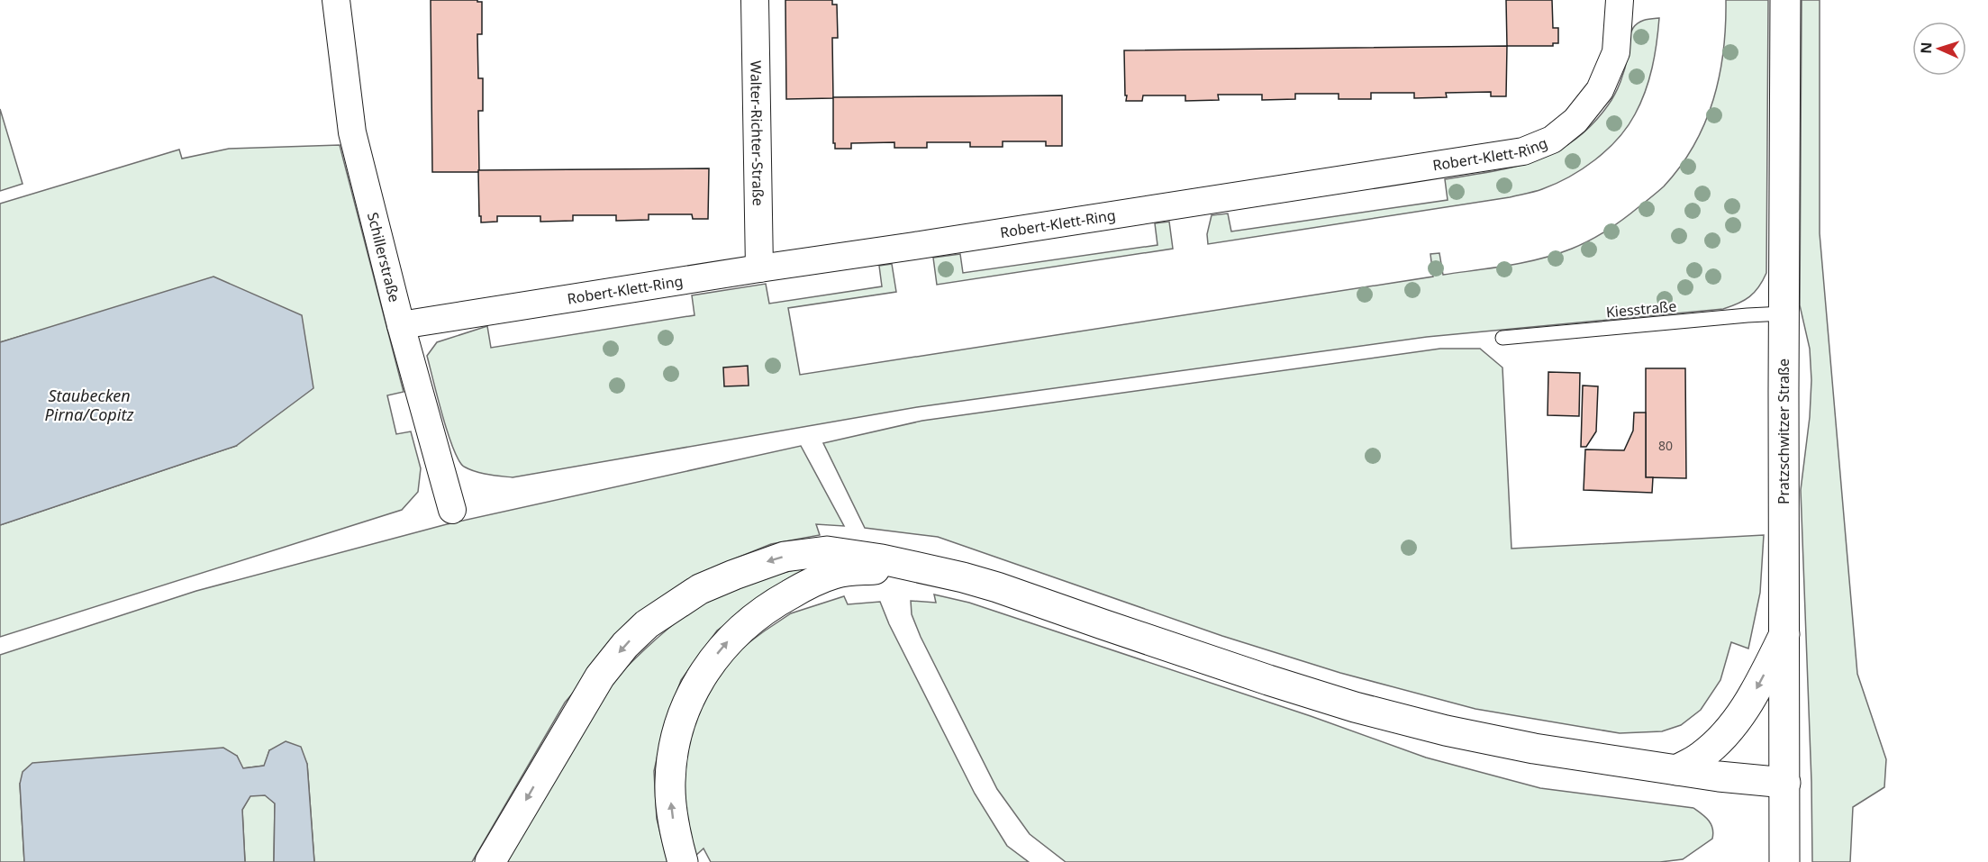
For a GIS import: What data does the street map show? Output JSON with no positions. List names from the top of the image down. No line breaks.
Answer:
{"streets":{"main road":["Pratzschwitzer Straße"],"street":["Walter-Richter-Straße","Robert-Klett-Ring","Schillerstraße"],"lane":["Kiesstraße"]},"crossings":[["Walter-Richter-Straße","Robert-Klett-Ring"],["Robert-Klett-Ring","Schillerstraße"],["Kiesstraße","Pratzschwitzer Straße"]],"water":["Staubecken Pirna/Copitz"],"house_numbers":["80"],"north":"left"}
